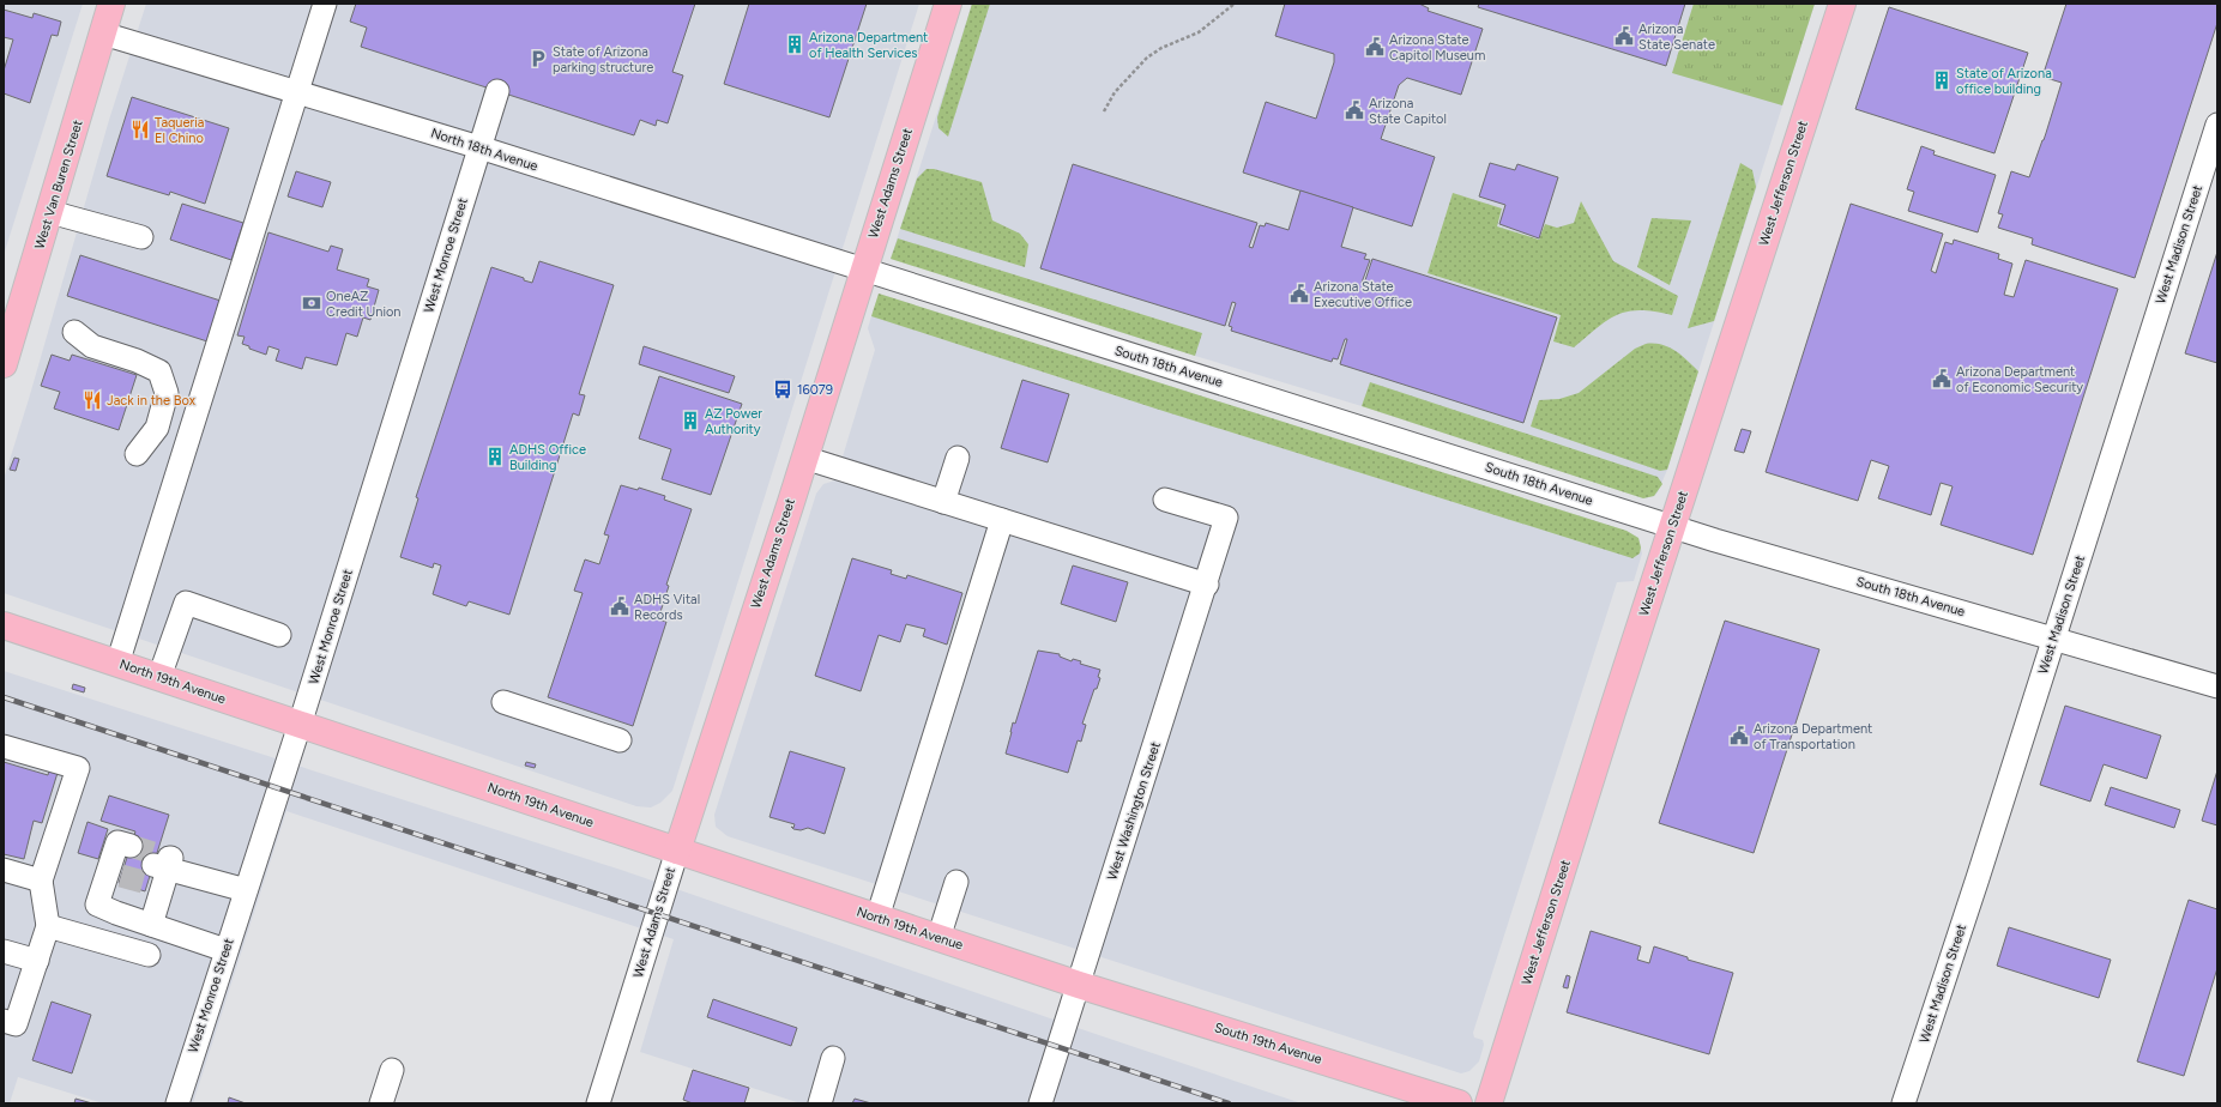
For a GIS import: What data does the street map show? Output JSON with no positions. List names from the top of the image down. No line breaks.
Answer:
{"streets":{"main road":["West Adams Street","West Jefferson Street","West Van Buren Street","North 19th Avenue","South 19th Avenue"],"street":["North 18th Avenue","West Madison Street","West Monroe Street","South 18th Avenue","West Washington Street"]},"crossings":[["North 18th Avenue","West Adams Street"],["North 18th Avenue","West Van Buren Street"],["North 18th Avenue","West Monroe Street"],["North 18th Avenue","South 18th Avenue"],["West Adams Street","South 18th Avenue"],["West Adams Street","North 19th Avenue"],["West Jefferson Street","South 18th Avenue"],["West Madison Street","South 18th Avenue"],["West Monroe Street","North 19th Avenue"],["North 19th Avenue","West Washington Street"],["North 19th Avenue","South 19th Avenue"],["West Washington Street","South 19th Avenue"]],"places":{"public building":["Arizona State Senate","Arizona State Capitol Museum","Arizona State Capitol","Arizona State Executive Office","Arizona Department of Economic Security","ADHS Vital Records","Arizona Department of Transportation"],"building":["Arizona Department of Health Services","State of Arizona office building","AZ Power Authority","ADHS Office Building"],"parking":["State of Arizona parking structure"],"restaurant":["Taqueria El Chino","Jack in the Box"],"bank":["OneAZ Credit Union"],"bus stop":["16079"]}}
